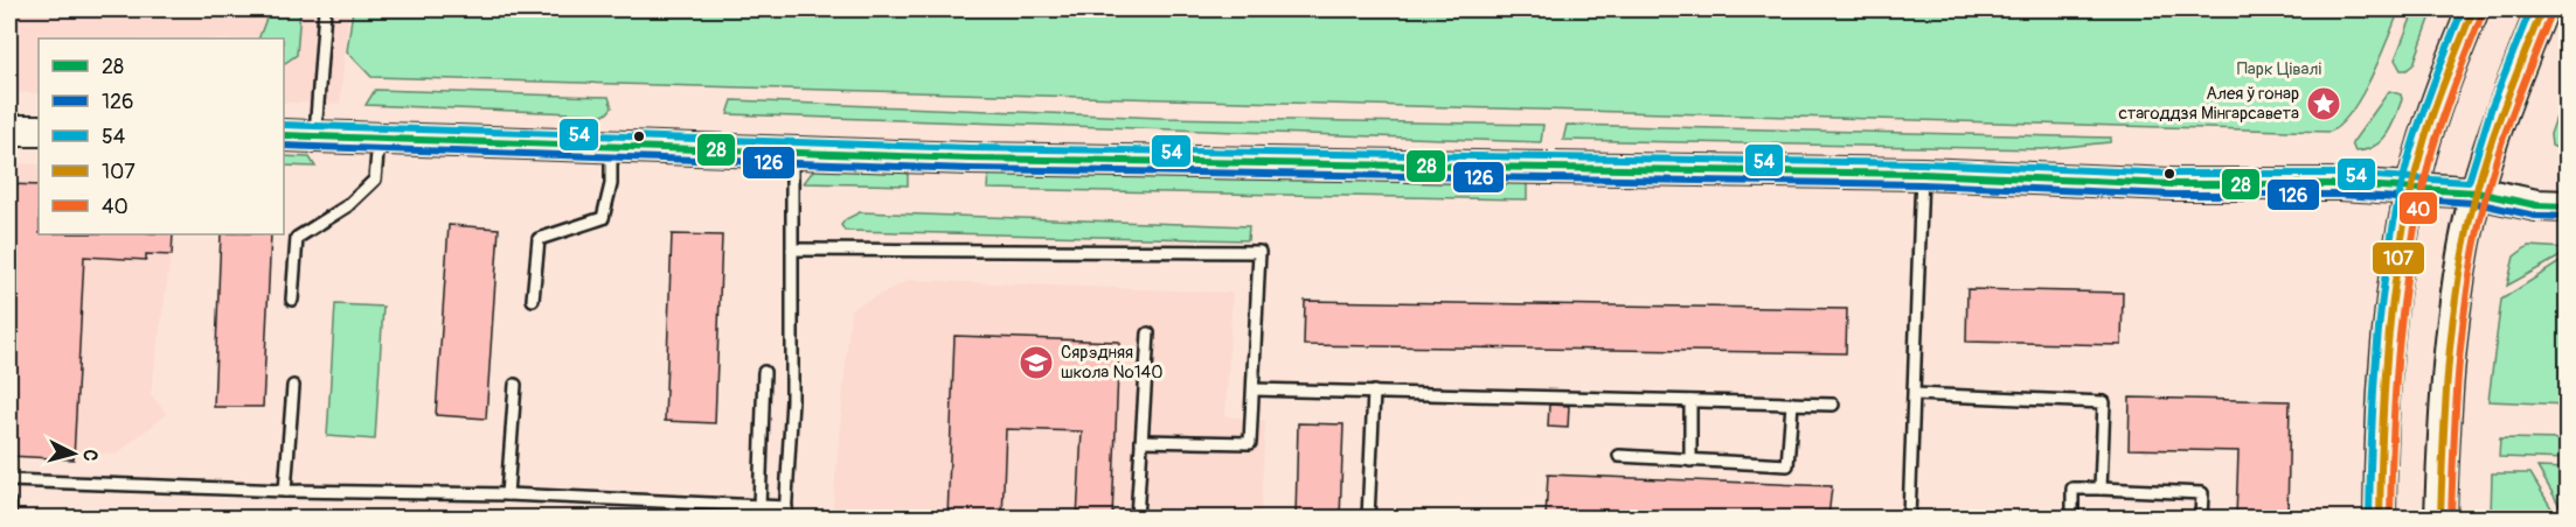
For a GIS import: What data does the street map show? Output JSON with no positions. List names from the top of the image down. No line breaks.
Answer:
{"parks":["Парк Цівалі"],"places":{"place":["Алея ў гонар стагоддзя Мінгарсавета"],"school or university":["Сярэдняя школа №140"]},"lines":["transit line 54","transit line 107","transit line 40","transit line 28","transit line 126"],"legend":["28","126","54","107","40"],"north":"right"}
